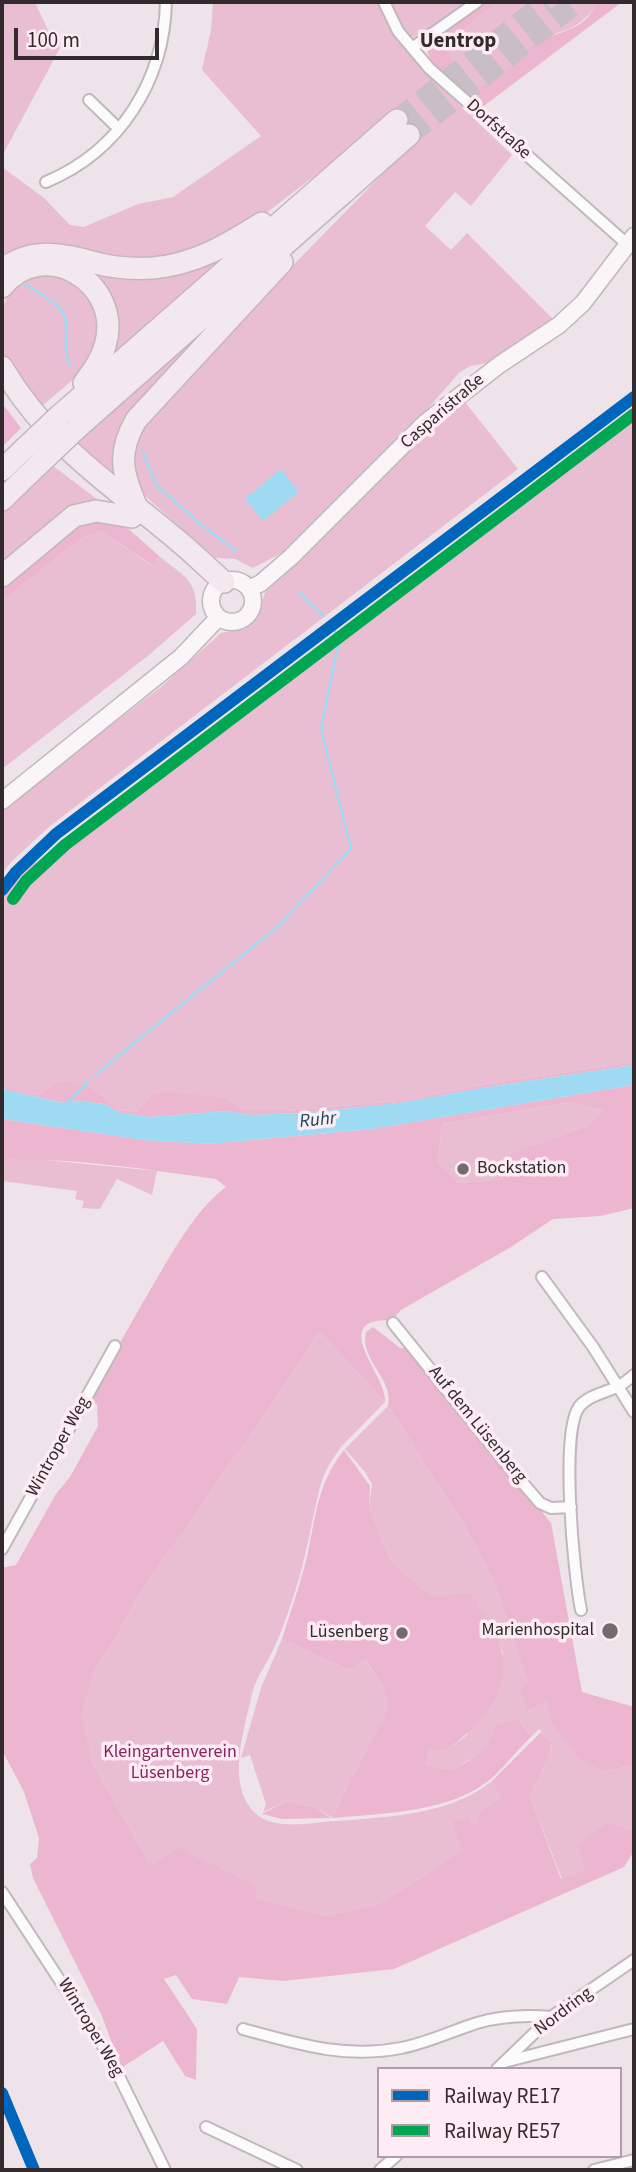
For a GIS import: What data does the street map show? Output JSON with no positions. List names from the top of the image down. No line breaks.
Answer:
{"streets":{"main road":["Casparistraße"],"street":["Dorfstraße","Auf dem Lüsenberg","Wintroper Weg","Nordring"]},"crossings":[["Dorfstraße","Casparistraße"]],"districts":["Uentrop"],"water":["Ruhr"],"parks":["Kleingartenverein Lüsenberg"],"places":["Bockstation","Marienhospital","Lüsenberg"],"lines":["rail line RE17","rail line RE57"],"legend":["Railway RE17","Railway RE57"],"scale_bar":"100 m"}
